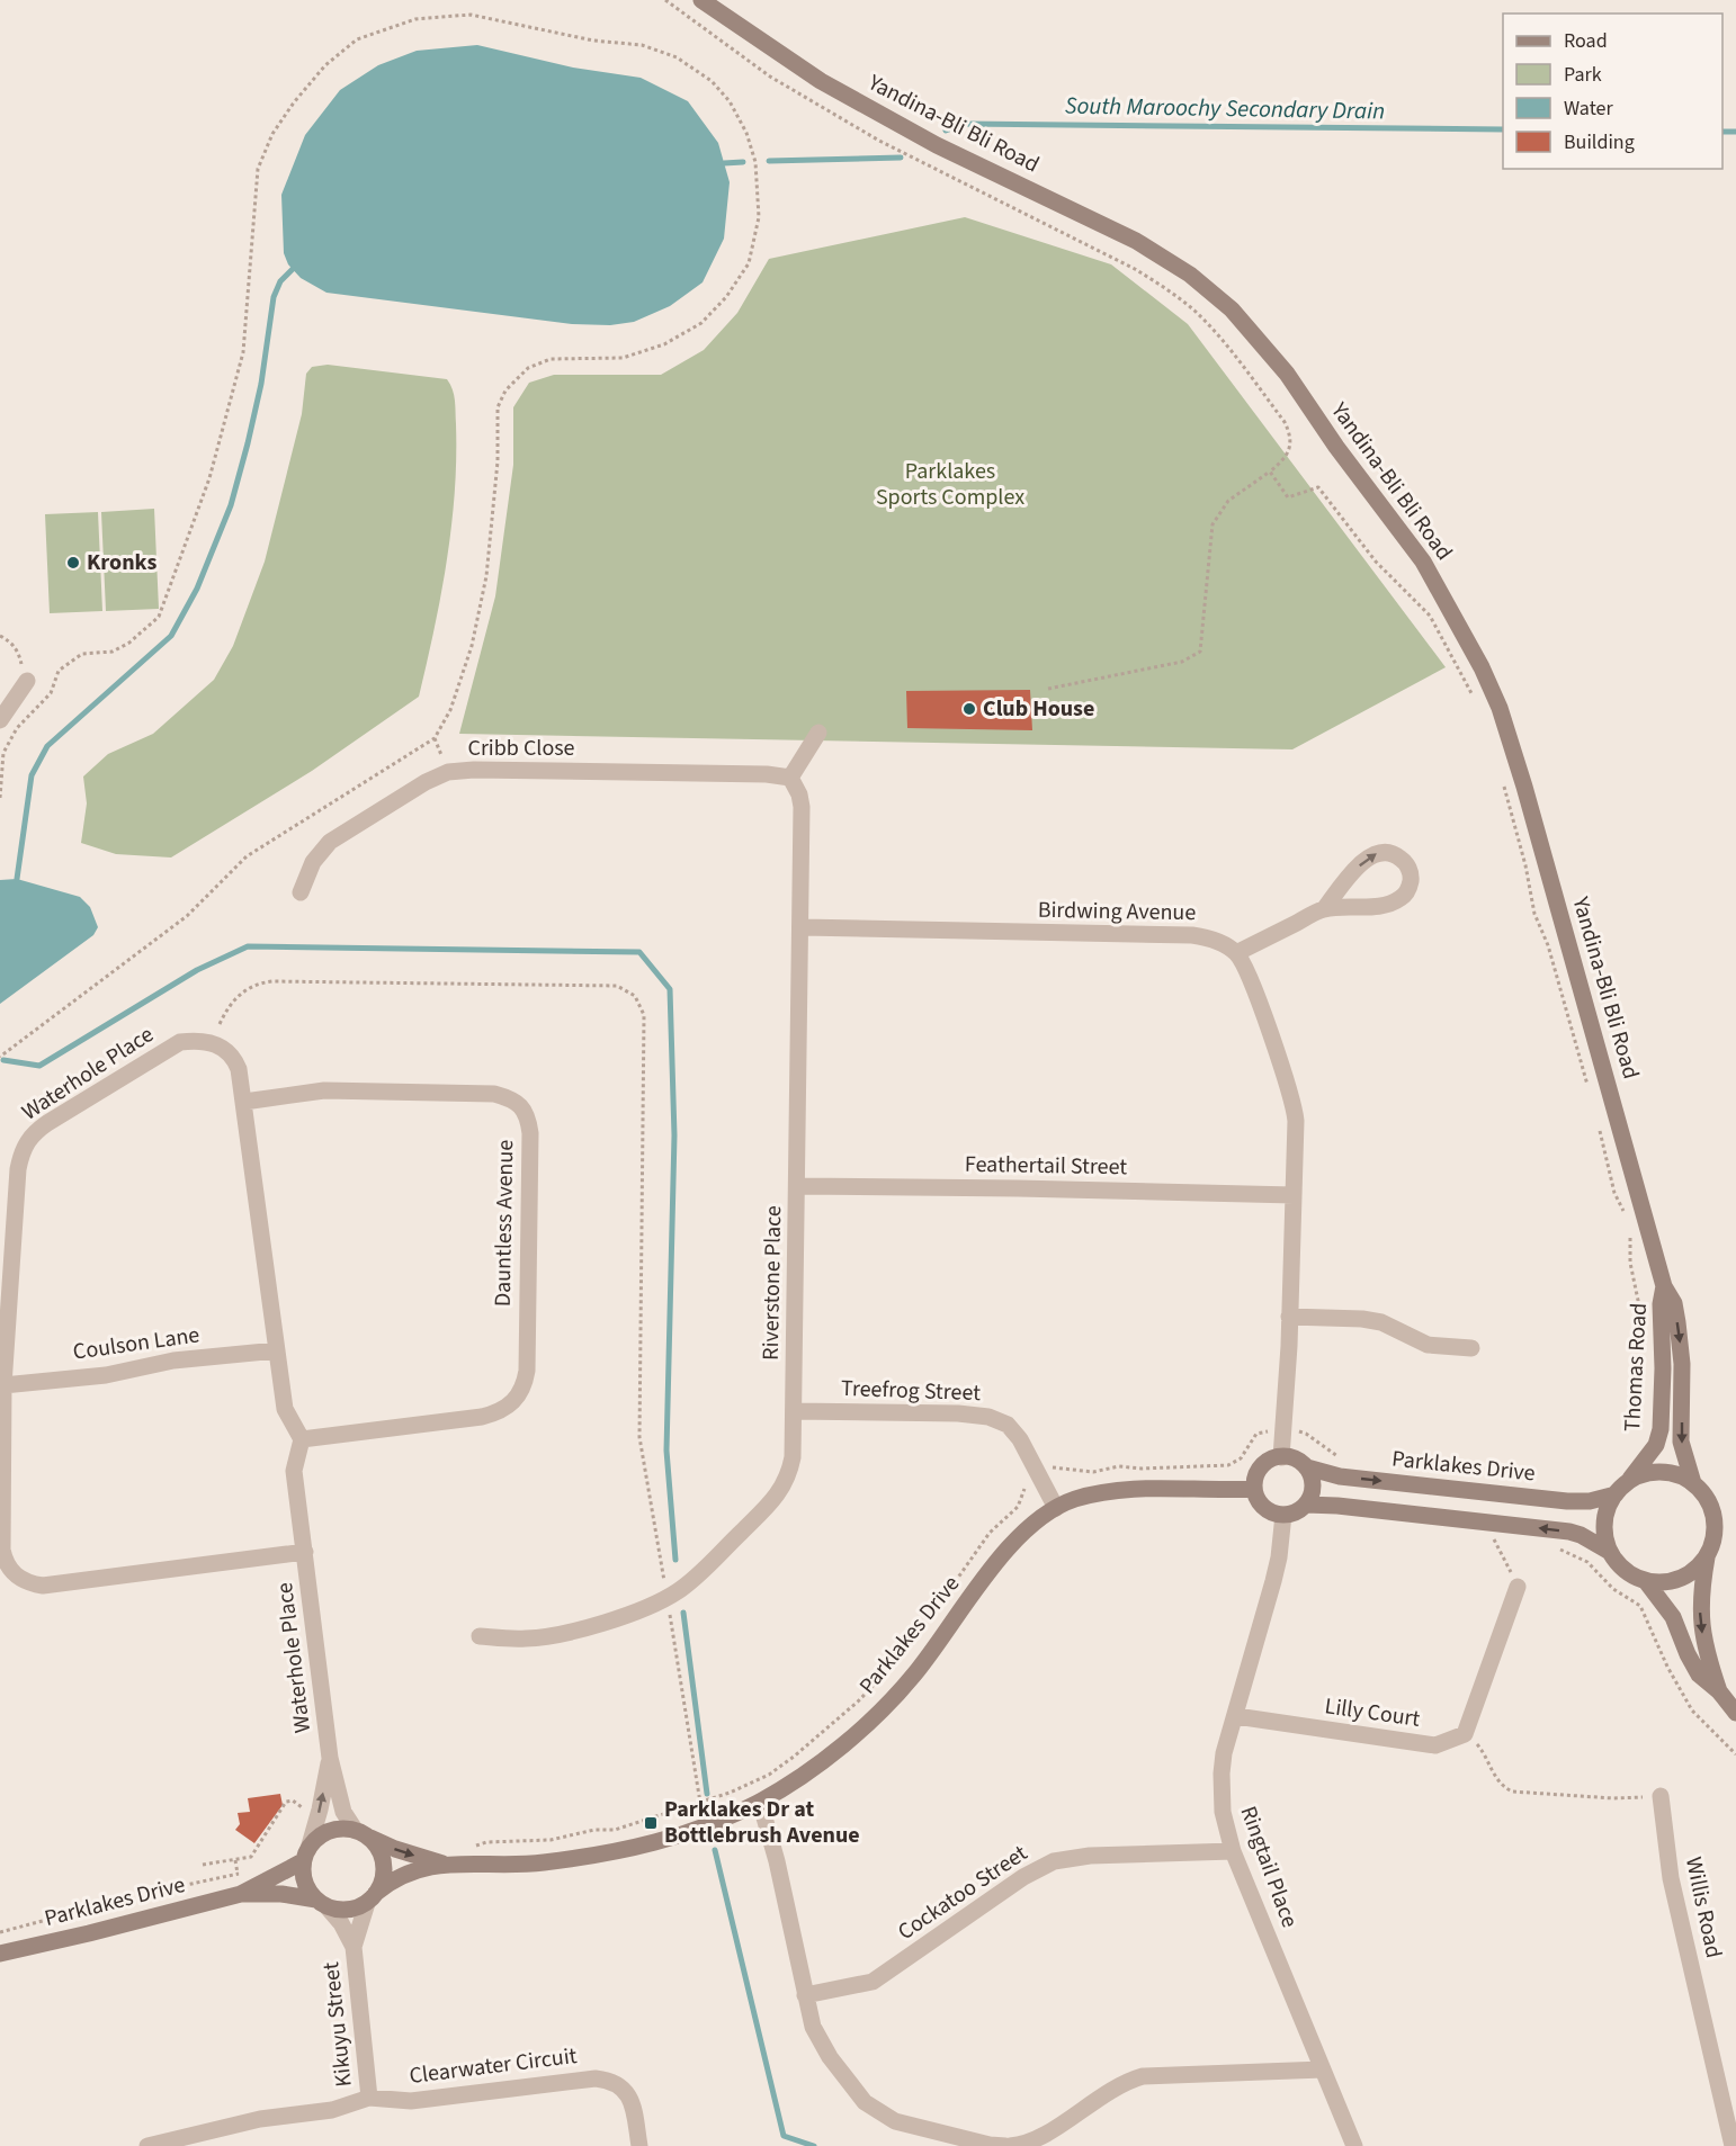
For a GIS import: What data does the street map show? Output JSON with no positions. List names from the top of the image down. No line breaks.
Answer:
{"streets":{"main road":["Yandina-Bli Bli Road","Thomas Road","Parklakes Drive"],"street":["Cribb Close","Birdwing Avenue","Waterhole Place","Feathertail Street","Dauntless Avenue","Riverstone Place","Coulson Lane","Treefrog Street","Lilly Court","Ringtail Place","Cockatoo Street","Willis Road","Kikuyu Street","Clearwater Circuit"]},"crossings":[["Yandina-Bli Bli Road","Thomas Road"],["Cribb Close","Riverstone Place"],["Birdwing Avenue","Riverstone Place"],["Waterhole Place","Dauntless Avenue"],["Waterhole Place","Coulson Lane"],["Waterhole Place","Parklakes Drive"],["Waterhole Place","Kikuyu Street"],["Feathertail Street","Riverstone Place"],["Riverstone Place","Treefrog Street"],["Thomas Road","Parklakes Drive"],["Treefrog Street","Parklakes Drive"],["Parklakes Drive","Ringtail Place"],["Parklakes Drive","Kikuyu Street"],["Lilly Court","Ringtail Place"],["Ringtail Place","Cockatoo Street"],["Kikuyu Street","Clearwater Circuit"]],"water":["South Maroochy Secondary Drain"],"parks":["Parklakes Sports Complex"],"places":{"other":["Kronks","Club House"],"transit":["Parklakes Dr at Bottlebrush Avenue"]},"legend":["Road","Park","Water","Building"]}
